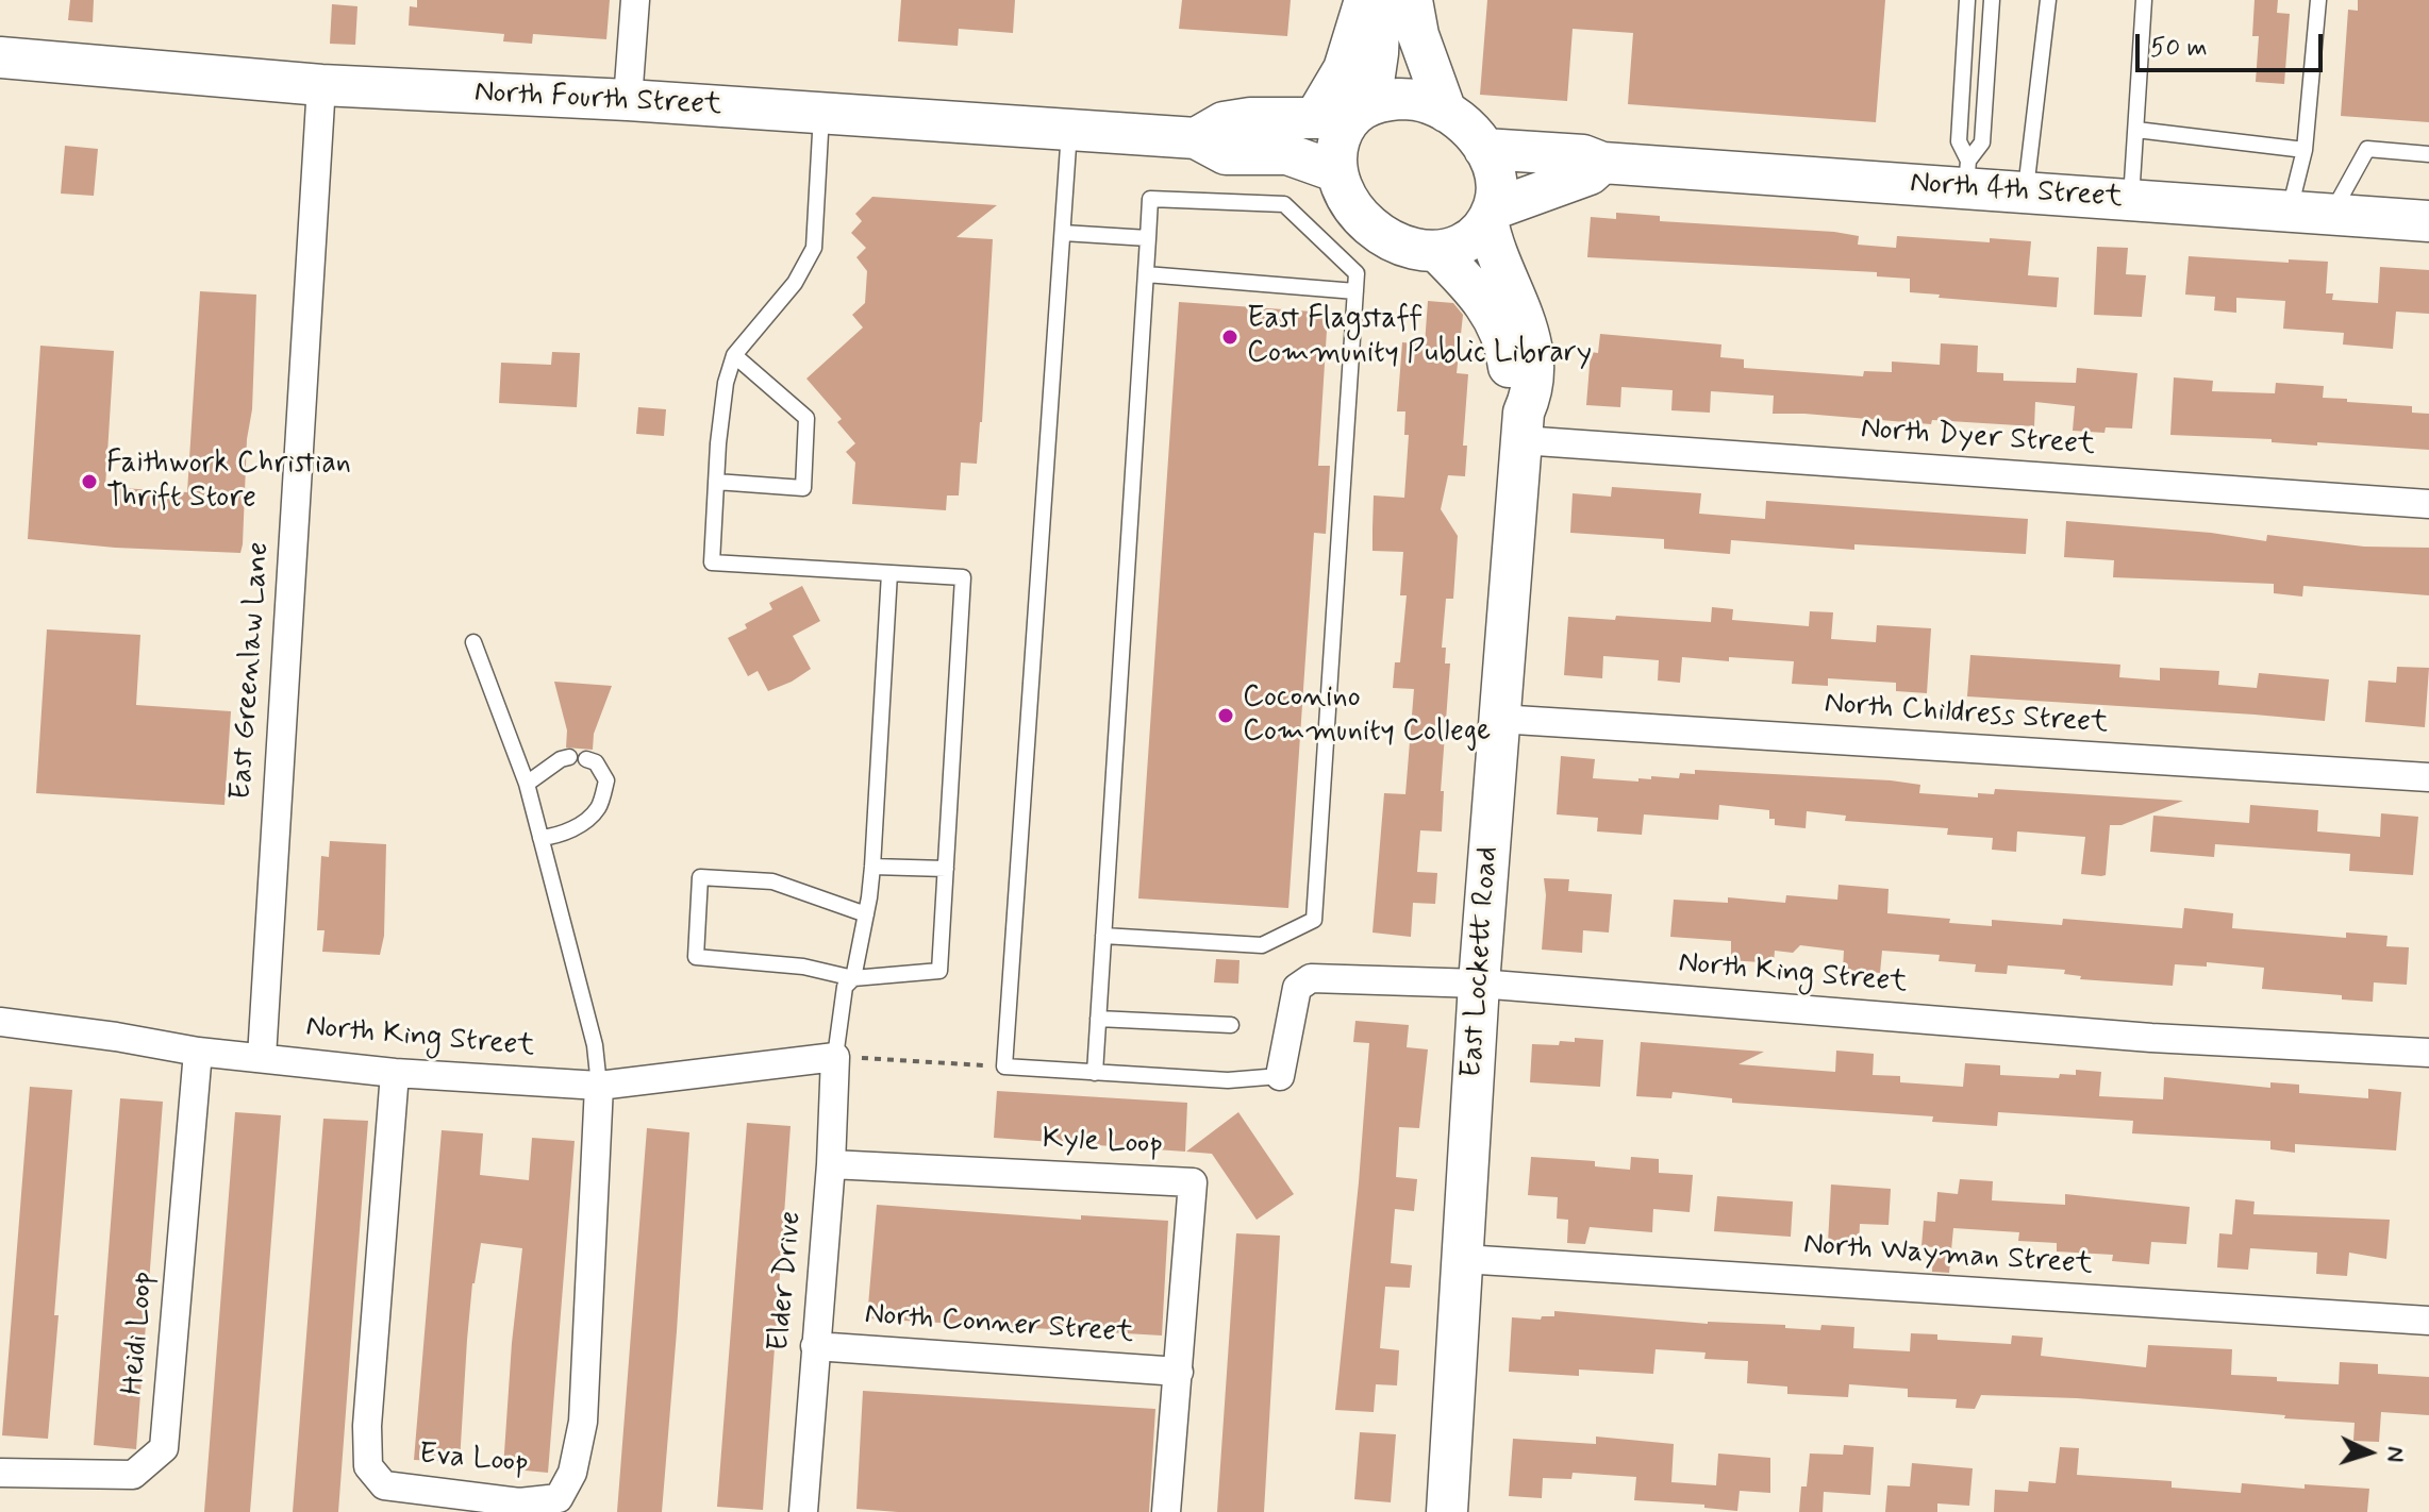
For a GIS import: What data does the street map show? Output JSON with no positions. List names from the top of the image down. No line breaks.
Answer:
{"streets":{"street":["North Fourth Street","North 4th Street","North Dyer Street","East Greenlaw Lane","North Childress Street","East Lockett Road","North King Street","Kyle Loop","North Wayman Street","Elder Drive","North Conner Street","Heidi Loop","Eva Loop"]},"crossings":[["North Fourth Street","North 4th Street"],["North Fourth Street","East Greenlaw Lane"],["North Fourth Street","East Lockett Road"],["North 4th Street","East Lockett Road"],["North Dyer Street","East Lockett Road"],["East Greenlaw Lane","North King Street"],["North Childress Street","East Lockett Road"],["East Lockett Road","North King Street"],["East Lockett Road","North Wayman Street"],["North King Street","Elder Drive"],["North King Street","Heidi Loop"],["North King Street","Eva Loop"],["Kyle Loop","Elder Drive"],["Kyle Loop","North Conner Street"],["Elder Drive","North Conner Street"]],"places":["East Flagstaff Community Public Library","Faithwork Christian Thrift Store","Coconino Community College"],"scale_bar":"50 m","north":"right"}
